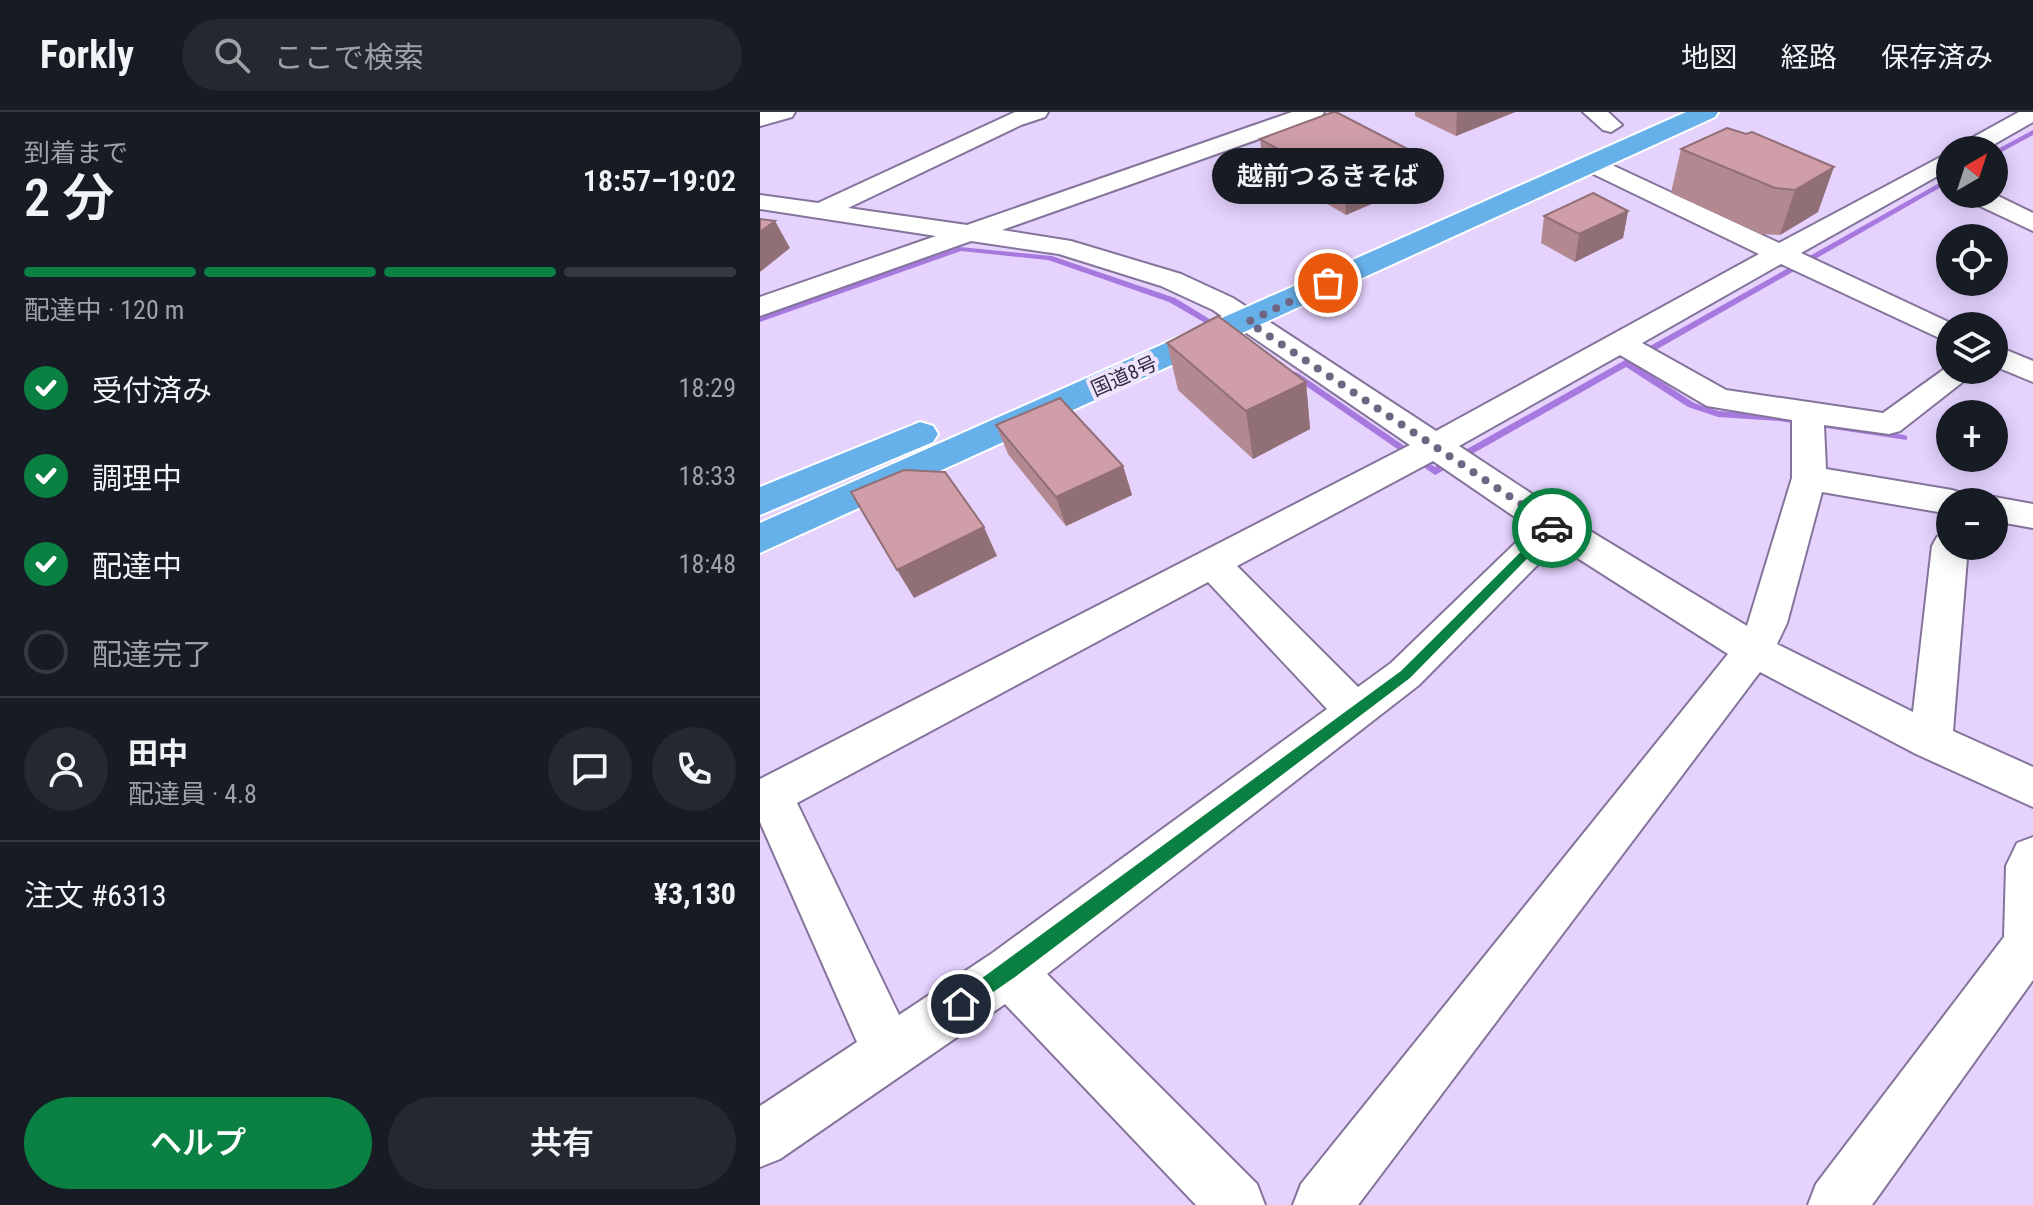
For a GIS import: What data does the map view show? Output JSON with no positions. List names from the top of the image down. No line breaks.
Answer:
{"streets":{"highway":["国道8号"]},"places":["越前つるきそば"],"north":"top right","page":{"header":"Forkly","search":"ここで検索","nav":["地図","経路","保存済み"],"heading":["2 分","到着まで","18:57–19:02"],"panel":["田中","配達員 · 4.8","注文 #6313","¥3,130"],"map_buttons":["+","−"],"bubble":"越前つるきそば","bar":"配達中 · 120 m","list":[["受付済み","18:29"],["調理中","18:33"],["配達中","18:48"],"配達完了"],"buttons":["ヘルプ","共有"]}}
